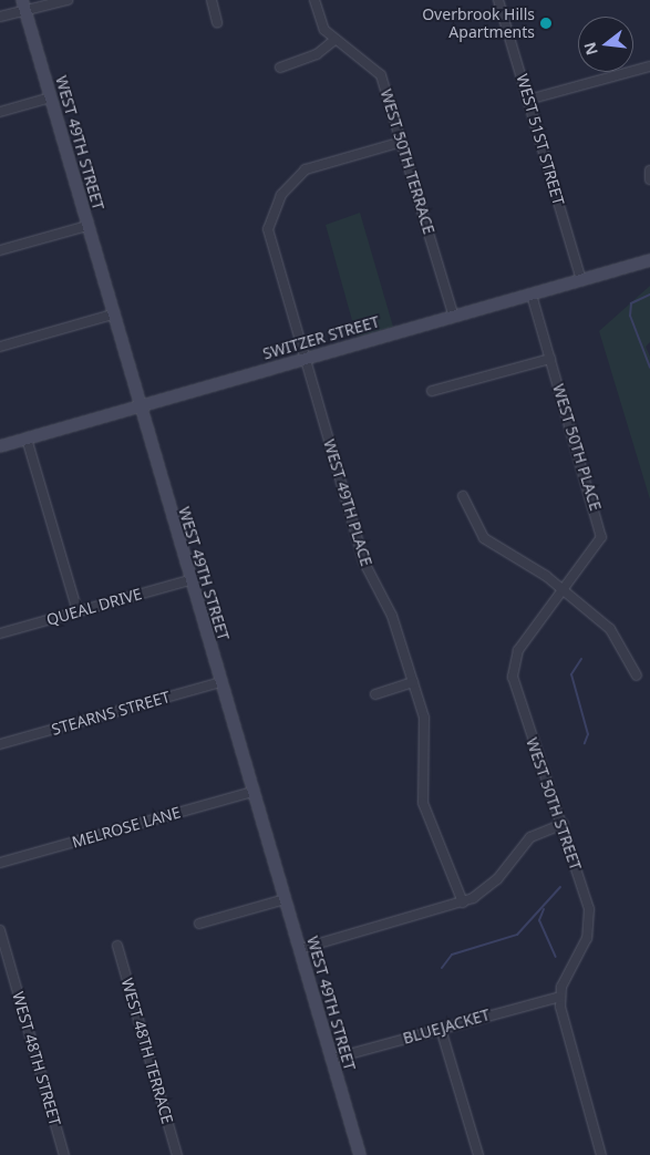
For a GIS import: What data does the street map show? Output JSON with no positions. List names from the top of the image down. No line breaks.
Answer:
{"streets":{"street":["WEST 51ST STREET","WEST 49TH STREET","WEST 50TH TERRACE","SWITZER STREET","WEST 50TH PLACE","WEST 49TH PLACE","QUEAL DRIVE","STEARNS STREET","WEST 50TH STREET","MELROSE LANE","BLUEJACKET","WEST 48TH TERRACE","WEST 48TH STREET"]},"crossings":[["WEST 51ST STREET","SWITZER STREET"],["WEST 49TH STREET","SWITZER STREET"],["WEST 49TH STREET","QUEAL DRIVE"],["WEST 49TH STREET","STEARNS STREET"],["WEST 49TH STREET","MELROSE LANE"],["WEST 49TH STREET","BLUEJACKET"],["WEST 50TH TERRACE","SWITZER STREET"],["WEST 50TH TERRACE","WEST 49TH PLACE"],["SWITZER STREET","WEST 50TH PLACE"],["SWITZER STREET","WEST 49TH PLACE"],["WEST 50TH PLACE","WEST 50TH STREET"],["WEST 50TH STREET","BLUEJACKET"]],"places":["Overbrook Hills Apartments"],"north":"left"}
